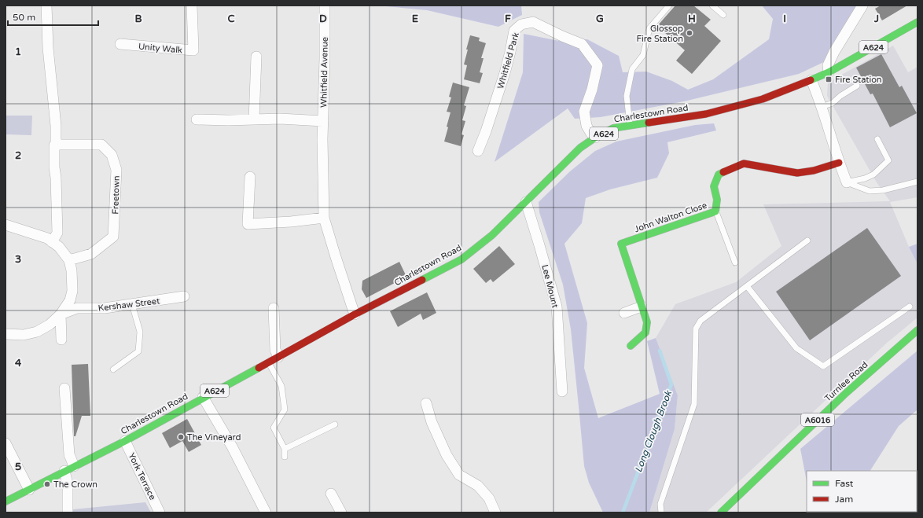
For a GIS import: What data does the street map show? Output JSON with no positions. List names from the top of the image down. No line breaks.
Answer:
{"streets":{"main road":["A624","Charlestown Road","John Walton Close","Turnlee Road","A6016"],"street":["Unity Walk","Whitfield Park","Whitfield Avenue","Freetown","Lee Mount","Kershaw Street","York Terrace"]},"crossings":[["Whitfield Park","Charlestown Road"],["Whitfield Avenue","Charlestown Road"],["Charlestown Road","Lee Mount"],["Charlestown Road","York Terrace"]],"water":["Long Clough Brook"],"places":{"other":["Glossop Fire Station","The Vineyard","The Crown"],"transit":["Fire Station"]},"legend":["Fast","Jam"],"scale_bar":"50 m","grid":{"columns":["B","C","D","E","F","G","H","I","J"],"rows":["1","2","3","4","5"]}}
